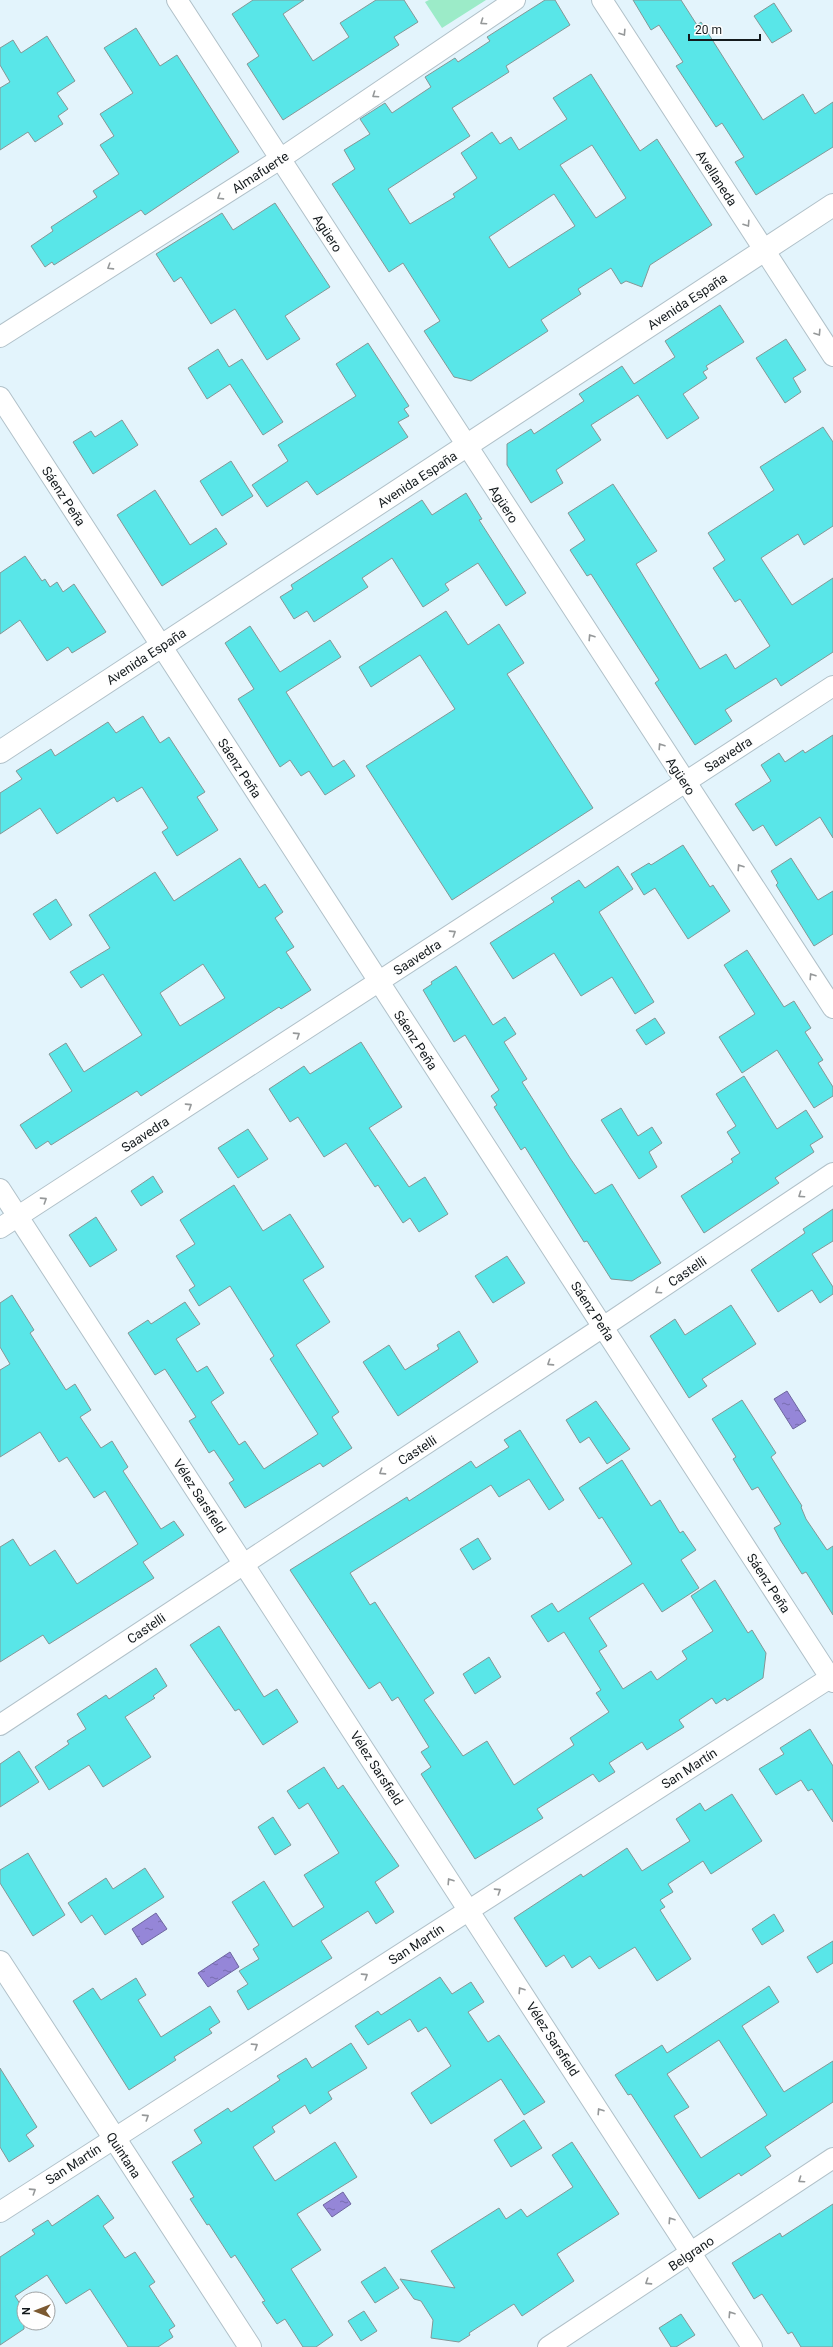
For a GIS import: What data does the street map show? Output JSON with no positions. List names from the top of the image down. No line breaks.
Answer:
{"streets":{"main road":["Avenida España","Quintana"],"street":["Almafuerte","Avellaneda","Agüero","Sáenz Peña","Saavedra","Castelli","Vélez Sarsfield","San Martín","Belgrano"]},"crossings":[["Almafuerte","Agüero"],["Avellaneda","Avenida España"],["Agüero","Avenida España"],["Agüero","Saavedra"],["Avenida España","Sáenz Peña"],["Sáenz Peña","Saavedra"],["Sáenz Peña","Castelli"],["Sáenz Peña","San Martín"],["Saavedra","Vélez Sarsfield"],["Castelli","Vélez Sarsfield"],["Vélez Sarsfield","San Martín"],["Vélez Sarsfield","Belgrano"],["San Martín","Quintana"]],"one_way":["Almafuerte","Avellaneda","Agüero","Saavedra","Castelli","Vélez Sarsfield","San Martín","Belgrano"],"scale_bar":"20 m","north":"left"}
